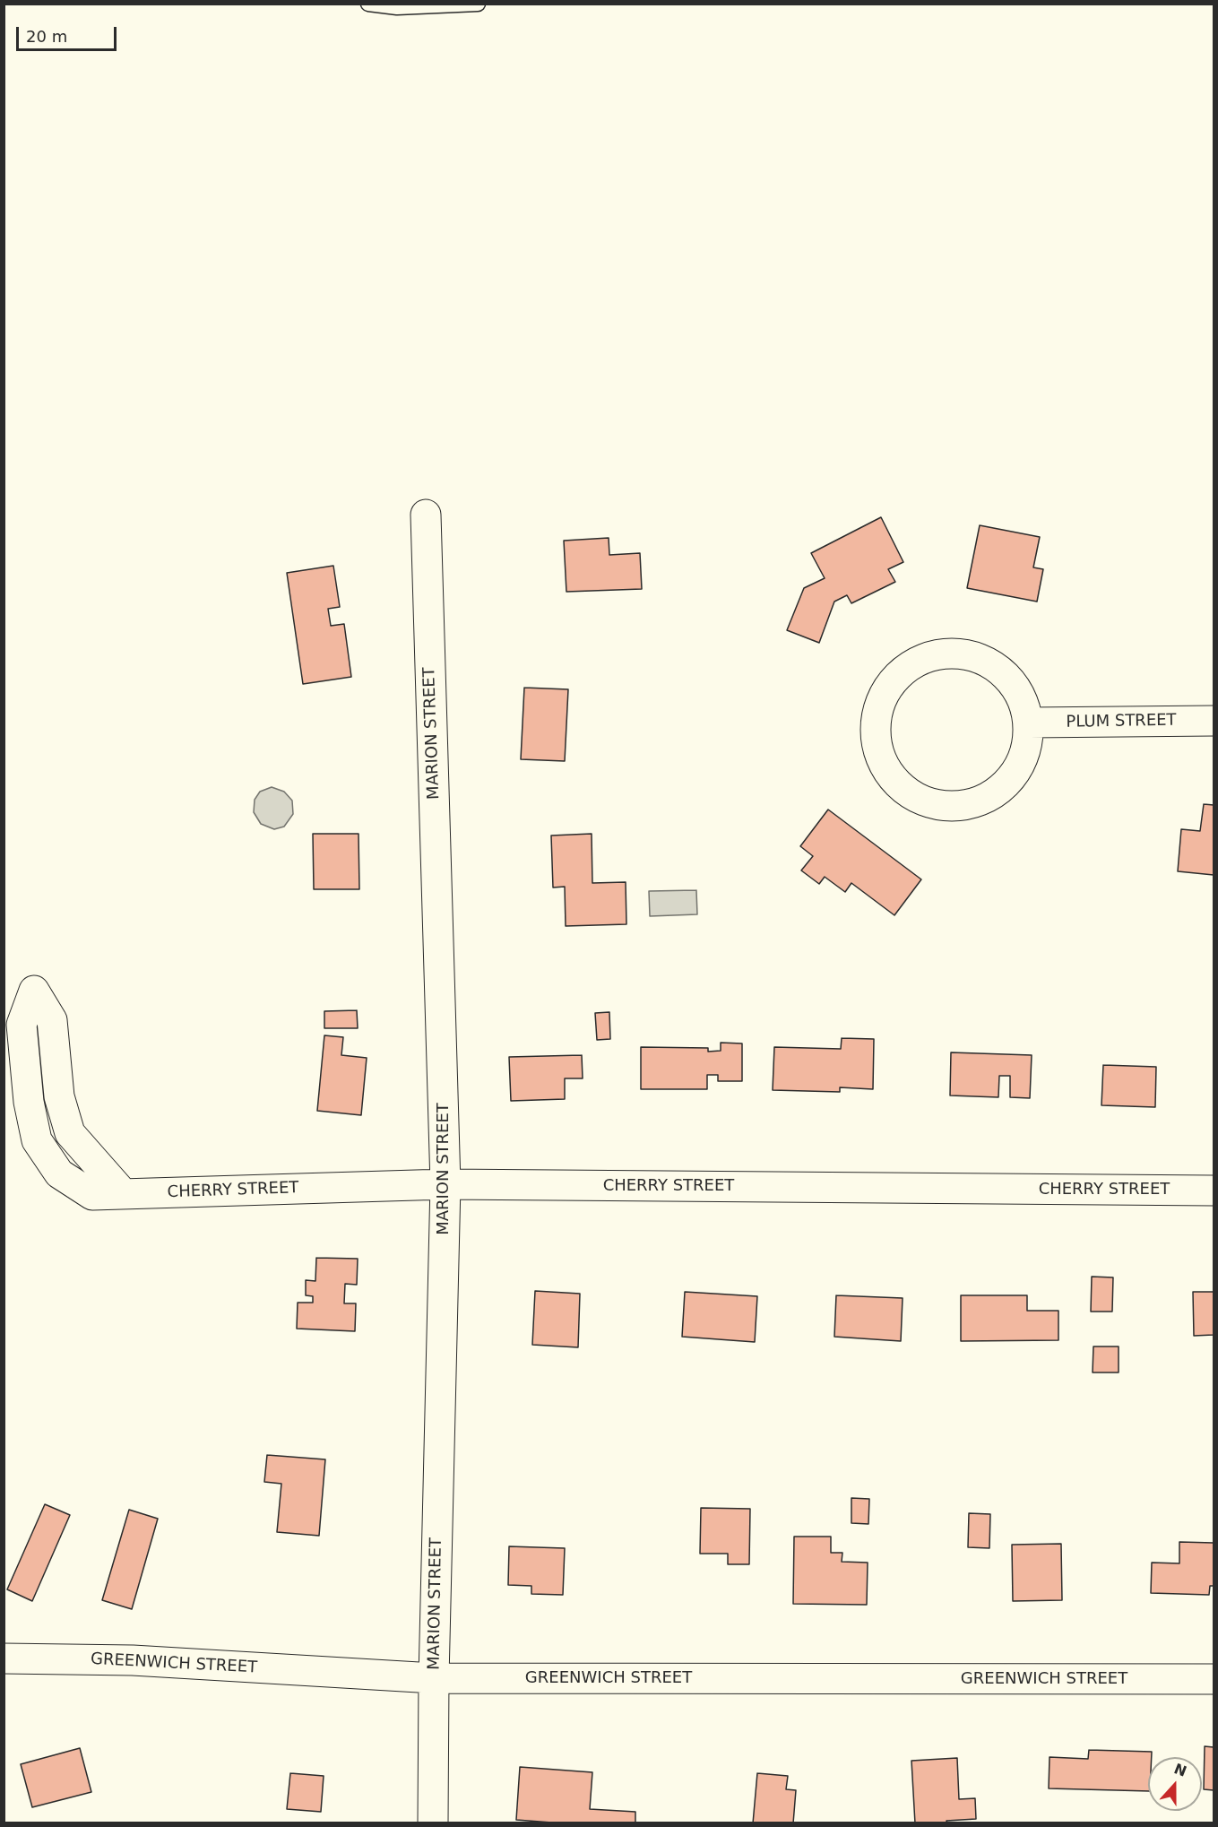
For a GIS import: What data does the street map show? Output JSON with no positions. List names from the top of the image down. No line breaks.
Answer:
{"streets":{"street":["PLUM STREET","MARION STREET","CHERRY STREET","GREENWICH STREET"]},"crossings":[["MARION STREET","CHERRY STREET"],["MARION STREET","GREENWICH STREET"]],"scale_bar":"20 m","north":"top"}
